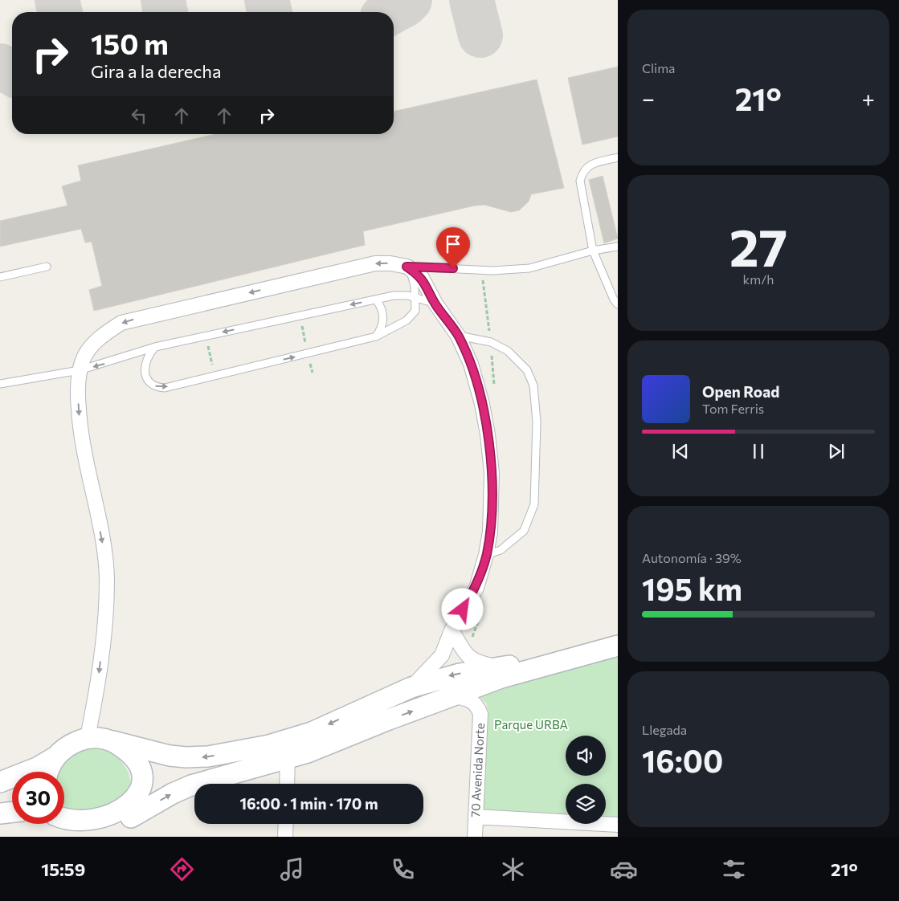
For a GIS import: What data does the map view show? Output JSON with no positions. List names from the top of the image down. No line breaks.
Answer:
{"streets":{"street":["70 Avenida Norte"]},"parks":["Parque URBA"],"page":{"tile":["Clima",["27","km/h"],["Autonomía · 39%","195 km"],["Llegada","16:00"]],"turn":["150 m","Gira a la derecha"],"heat":["−","21°","+"],"song":["Open Road","Tom Ferris"],"limit":"30","trip":"16:00 · 1 min · 170 m","tabs":["15:59","21°"]}}
